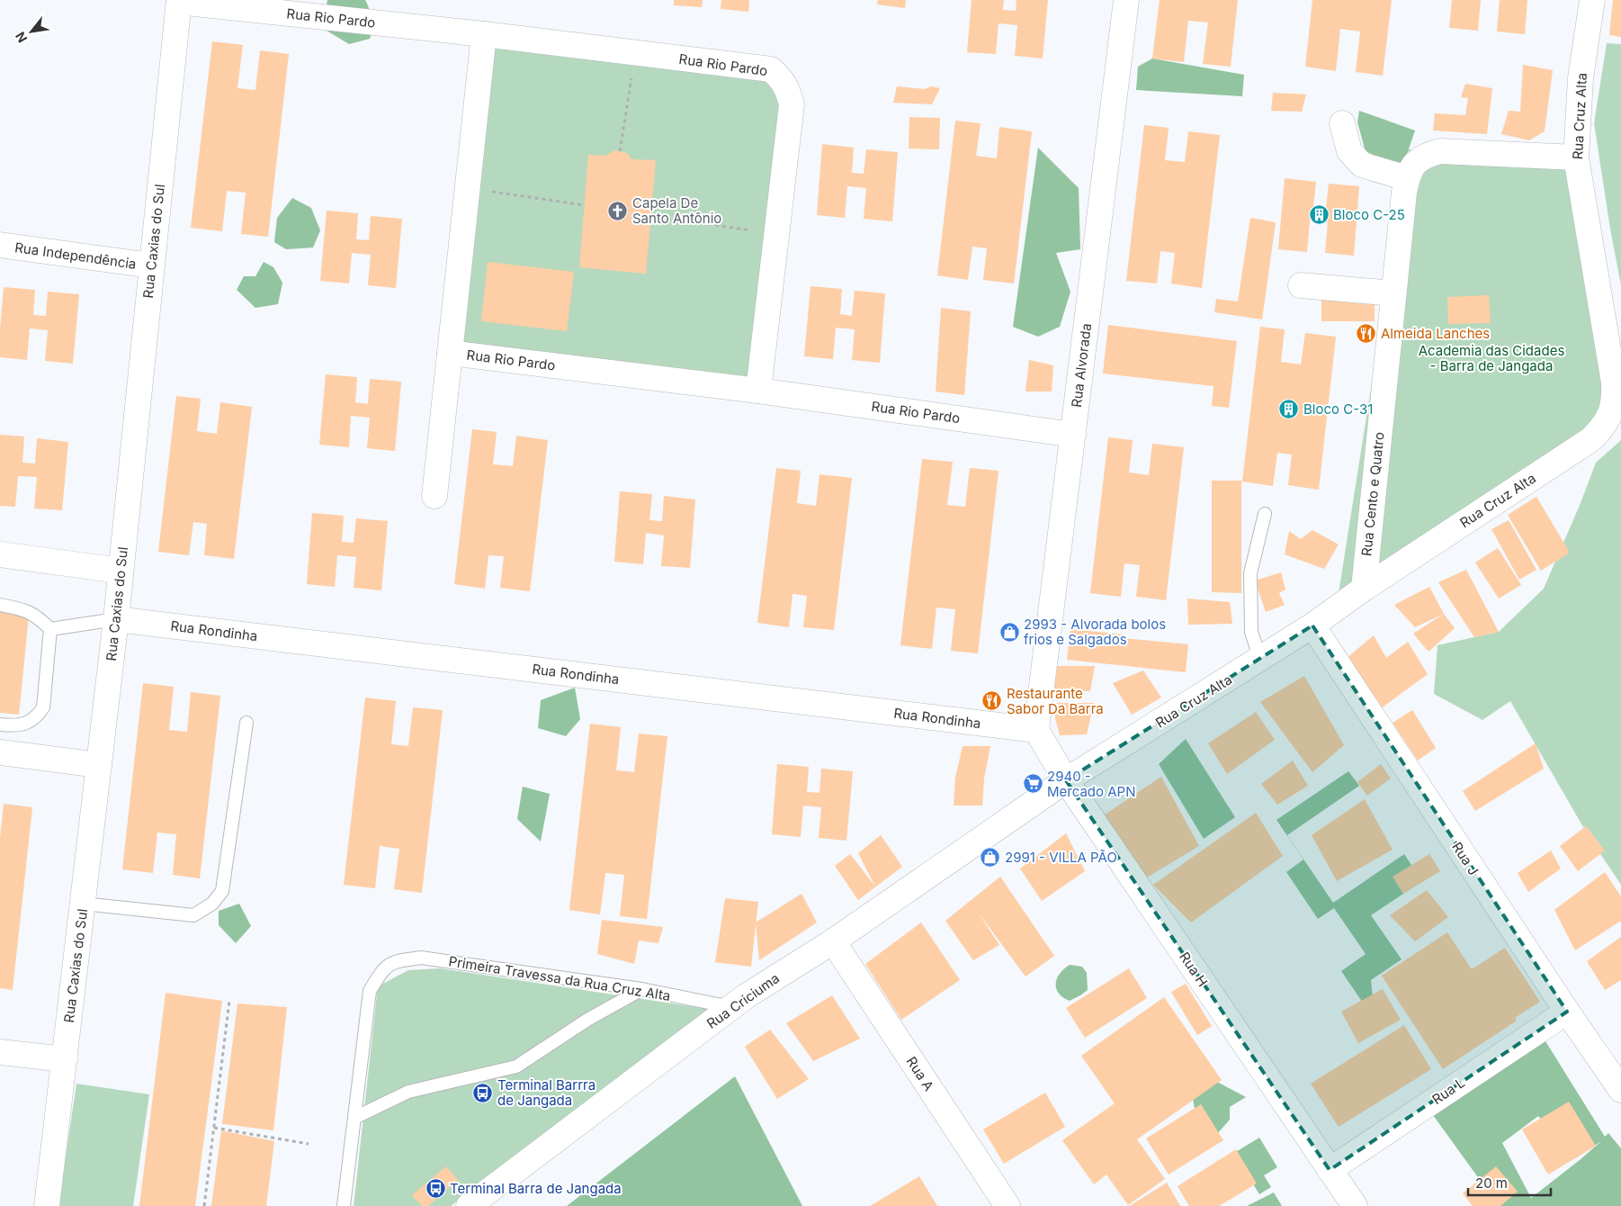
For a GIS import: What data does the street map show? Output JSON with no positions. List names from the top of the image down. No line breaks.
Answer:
{"streets":{"street":["Rua Rio Pardo","Rua Cruz Alta","Rua Caxias do Sul","Rua Independência","Rua Alvorada","Rua Cento e Quatro","Rua Rondinha","Rua J","Rua H","Rua Criciuma","Rua A","Rua L"],"lane":["Primeira Travessa da Rua Cruz Alta"]},"crossings":[["Rua Rio Pardo","Rua Caxias do Sul"],["Rua Rio Pardo","Rua Alvorada"],["Rua Cruz Alta","Rua Cento e Quatro"],["Rua Cruz Alta","Rua J"],["Rua Cruz Alta","Rua H"],["Rua Cruz Alta","Rua Criciuma"],["Rua Caxias do Sul","Rua Independência"],["Rua Caxias do Sul","Rua Rondinha"],["Rua Alvorada","Rua Rondinha"],["Rua Alvorada","Rua H"],["Rua Rondinha","Rua H"],["Rua J","Rua L"],["Rua H","Rua L"],["Primeira Travessa da Rua Cruz Alta","Rua Criciuma"],["Rua Criciuma","Rua A"]],"parks":["Academia das Cidades - Barra de Jangada"],"places":{"church":["Capela De Santo Antônio"],"building":["Bloco C-25","Bloco C-31"],"restaurant":["Almeida Lanches","Restaurante Sabor Da Barra"],"shop":["2993 - Alvorada bolos frios e Salgados","2991 - VILLA PÃO"],"supermarket":["2940 - Mercado APN"],"bus stop":["Terminal Barrra de Jangada","Terminal Barra de Jangada"]},"scale_bar":"20 m","north":"bottom left"}
